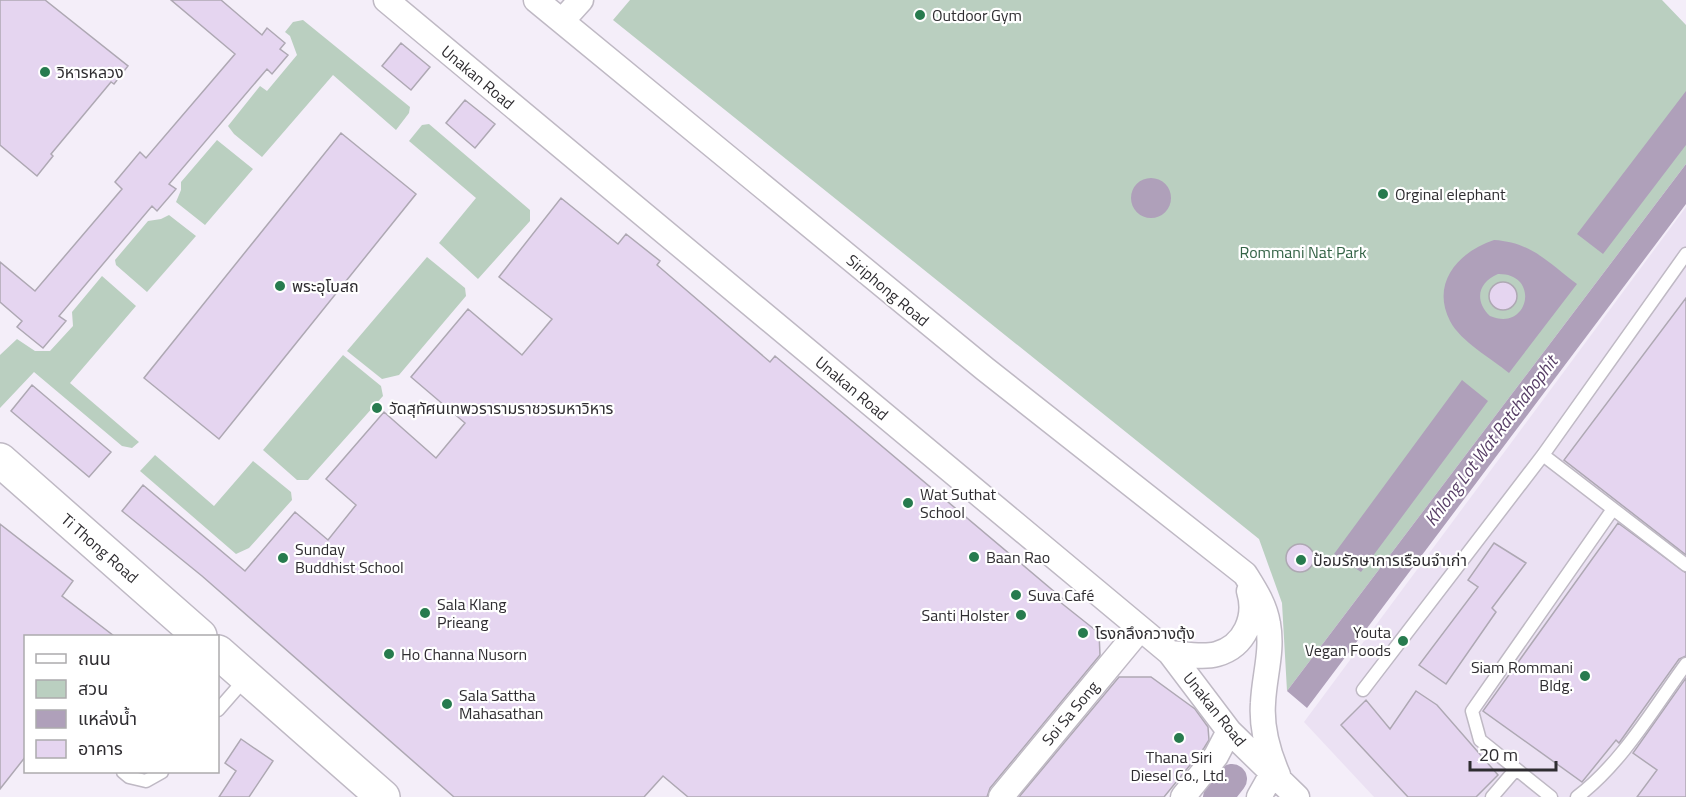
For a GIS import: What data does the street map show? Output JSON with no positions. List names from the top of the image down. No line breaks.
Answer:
{"streets":{"main road":["Ti Thong Road"],"street":["Unakan Road","Siriphong Road","Soi Sa Song"]},"crossings":[["Unakan Road","Siriphong Road"],["Unakan Road","Soi Sa Song"]],"water":["Khlong Lot Wat Ratchabophit"],"parks":["Rommani Nat Park"],"places":["Outdoor Gym","วิหารหลวง","Orginal elephant","พระอุโบสถ","วัดสุทัศนเทพวรารามราชวรมหาวิหาร","Wat Suthat School","Baan Rao","Sunday Buddhist School","ป้อมรักษาการเรือนจำเก่า","Suva Café","Sala Klang Prieang","Santi Holster","โรงกลึงกวางตุ้ง","Youta Vegan Foods","Ho Channa Nusorn","Siam Rommani Bldg.","Sala Sattha Mahasathan","Thana Siri Diesel Co., Ltd."],"legend":["ถนน","สวน","แหล่งน้ำ","อาคาร"],"scale_bar":"20 m"}
